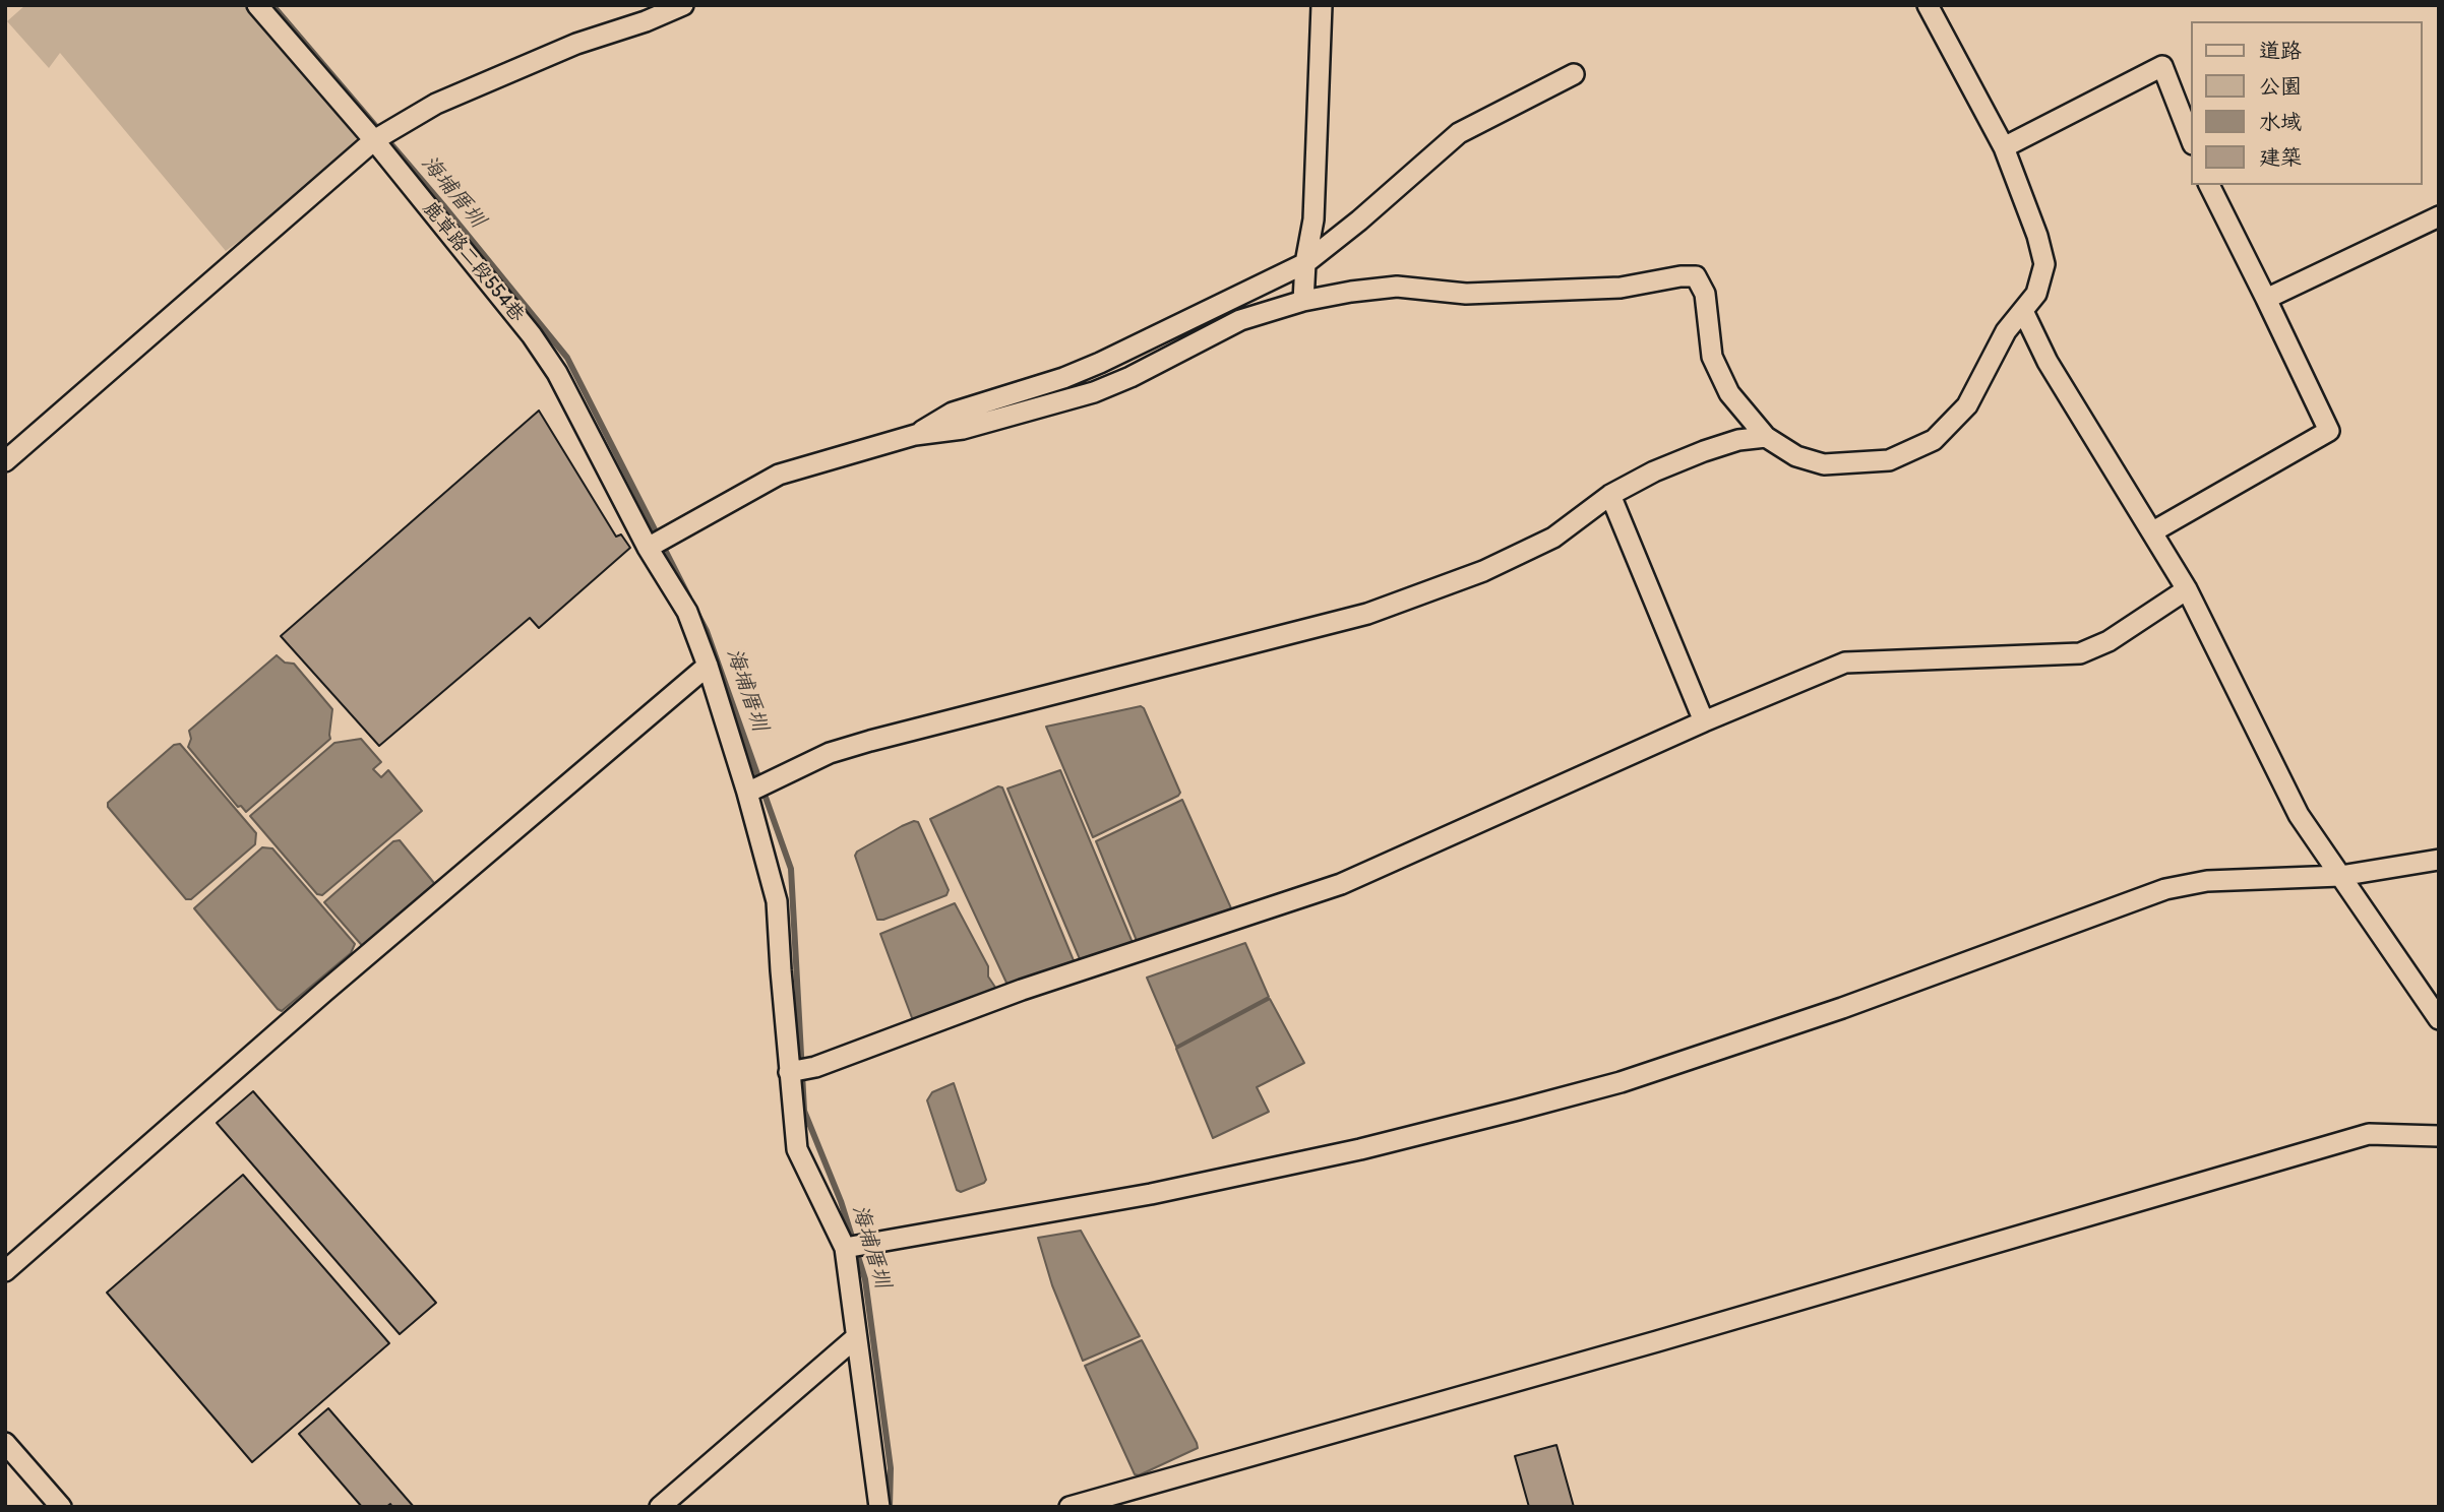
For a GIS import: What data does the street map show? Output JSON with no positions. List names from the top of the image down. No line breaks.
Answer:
{"streets":{"street":["鹿草路二段554巷"]},"water":["海埔厝圳"],"legend":["道路","公園","水域","建築"]}
